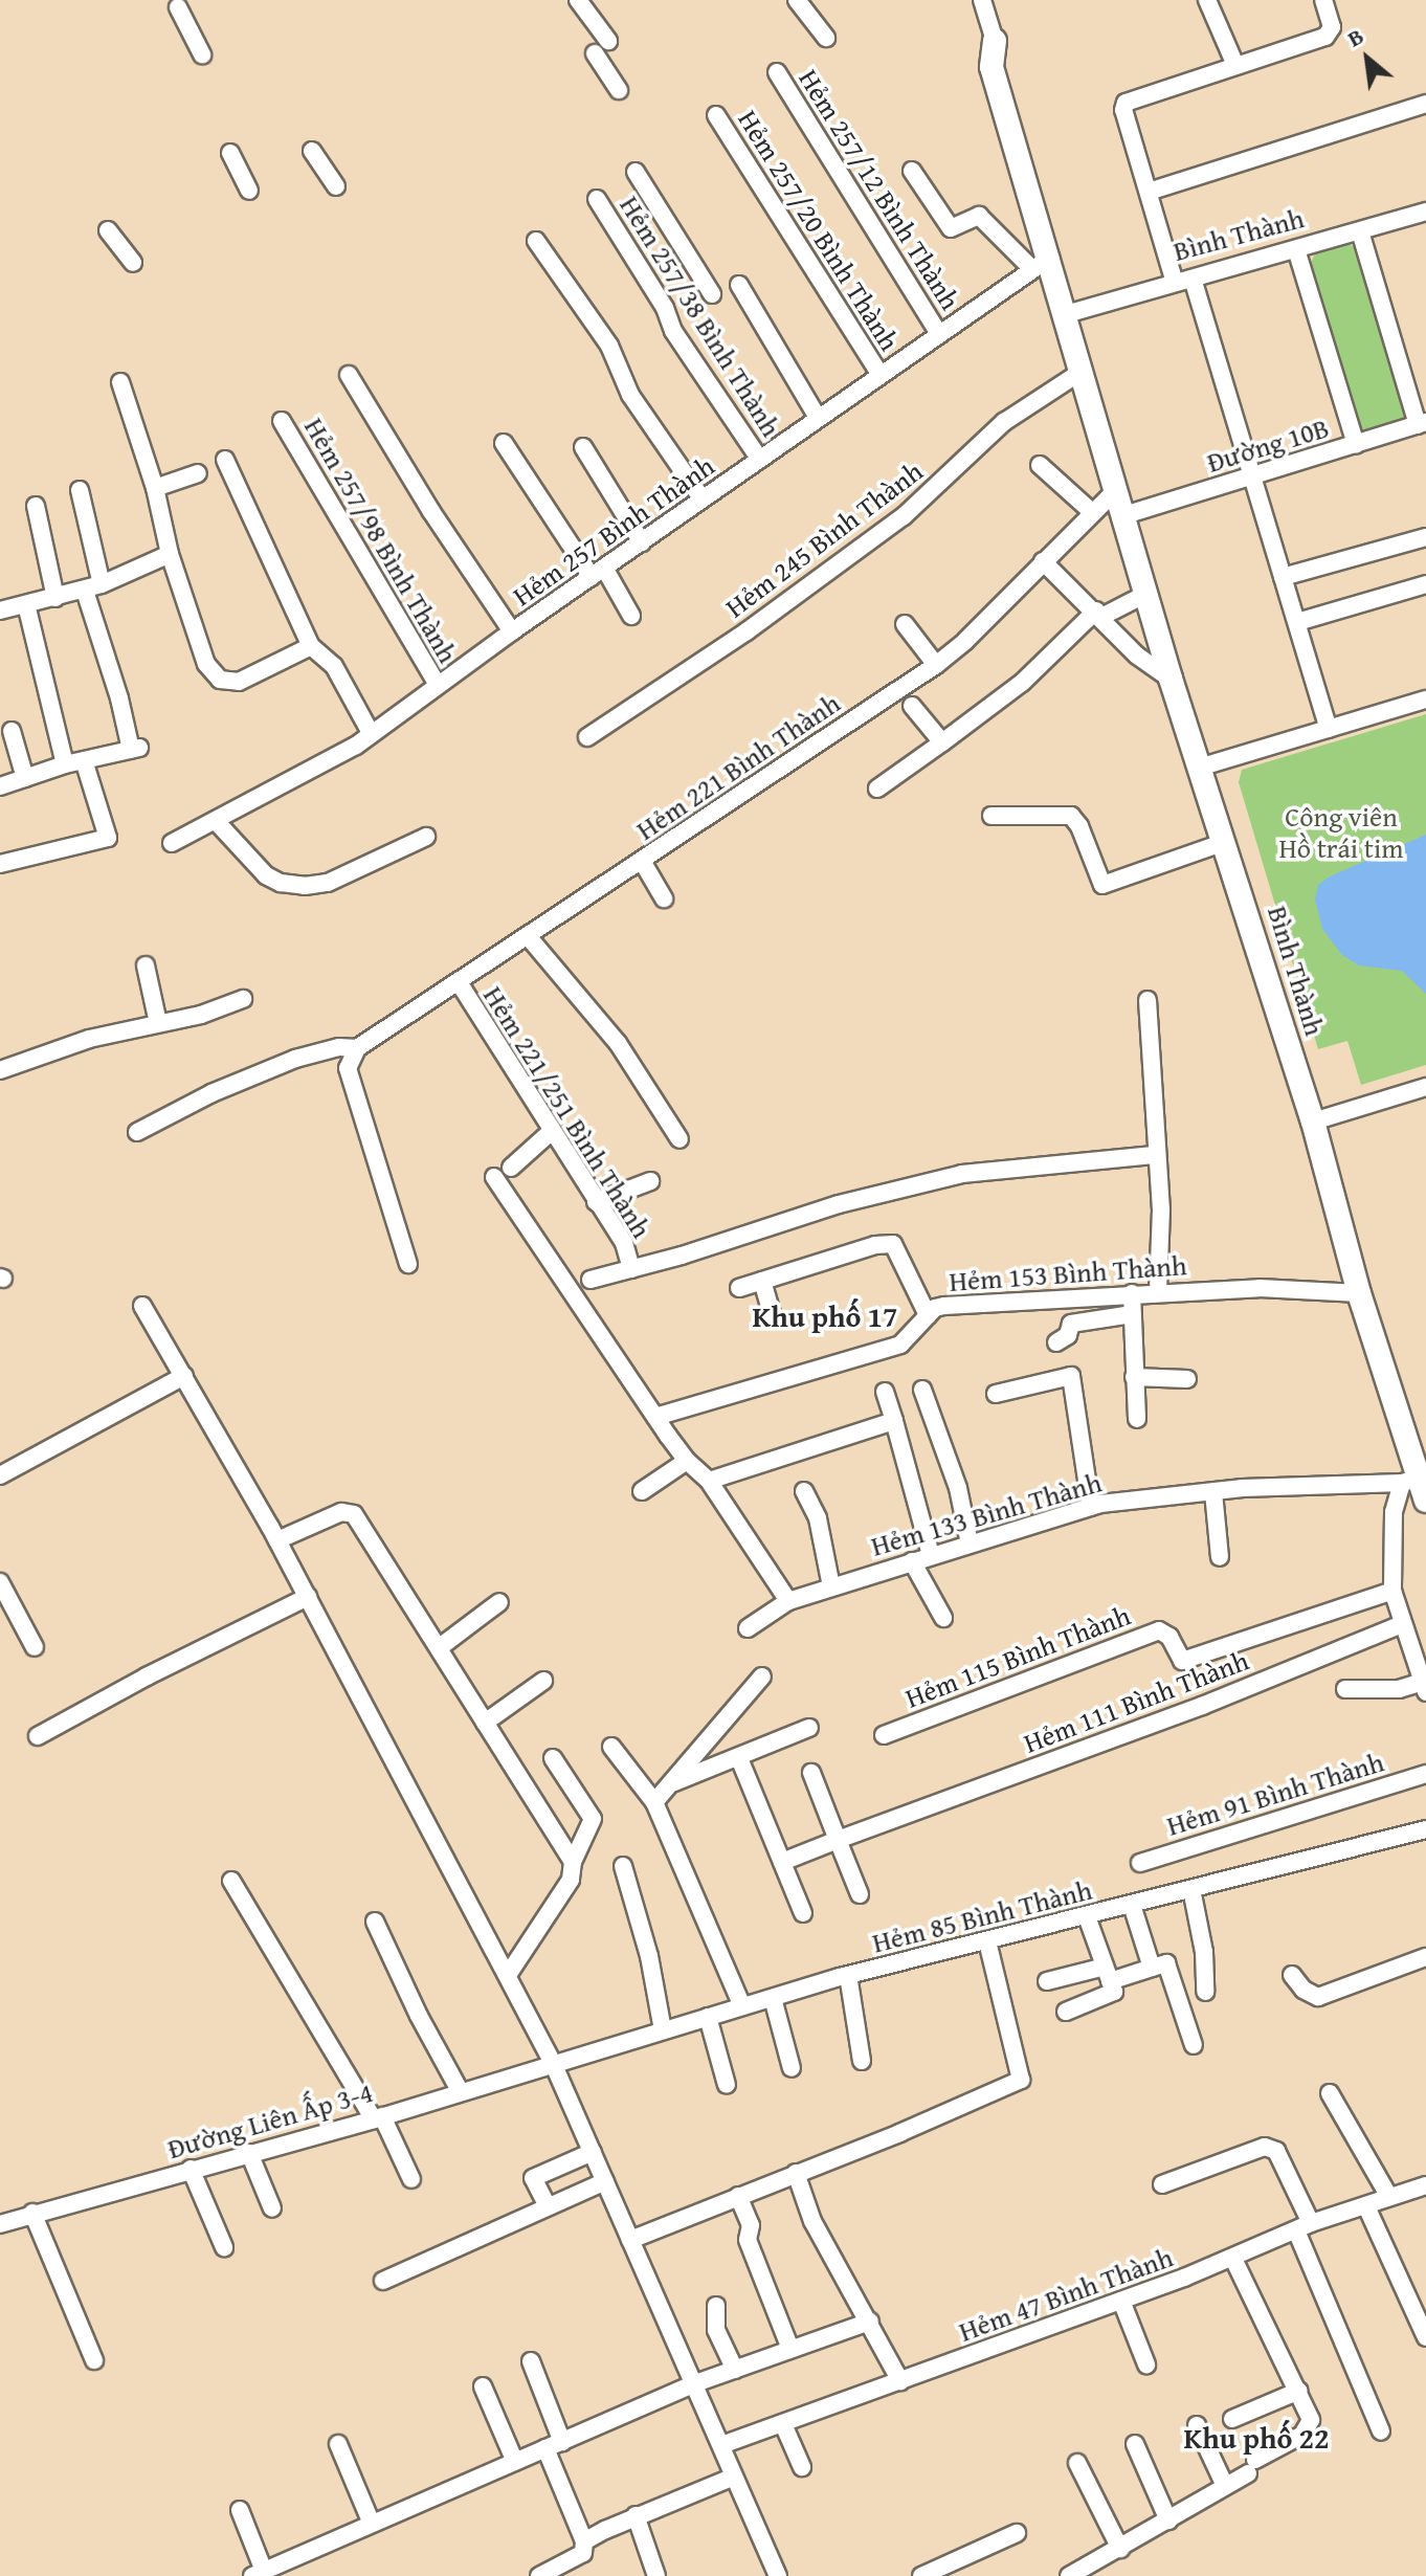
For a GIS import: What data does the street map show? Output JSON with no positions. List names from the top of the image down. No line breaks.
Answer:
{"streets":{"street":["Hẻm 257/12 Bình Thành","Hẻm 257/20 Bình Thành","Bình Thành","Hẻm 257/38 Bình Thành","Đường 10B","Hẻm 257 Bình Thành","Hẻm 245 Bình Thành","Hẻm 257/98 Bình Thành","Hẻm 221 Bình Thành","Hẻm 221/251 Bình Thành","Hẻm 153 Bình Thành","Hẻm 133 Bình Thành","Hẻm 115 Bình Thành","Hẻm 111 Bình Thành","Hẻm 91 Bình Thành","Hẻm 85 Bình Thành","Đường Liên Ấp 3-4","Hẻm 47 Bình Thành"]},"crossings":[["Hẻm 257/12 Bình Thành","Hẻm 257 Bình Thành"],["Hẻm 257/20 Bình Thành","Hẻm 257 Bình Thành"],["Bình Thành","Đường 10B"],["Bình Thành","Hẻm 257 Bình Thành"],["Bình Thành","Hẻm 245 Bình Thành"],["Bình Thành","Hẻm 221 Bình Thành"],["Bình Thành","Hẻm 153 Bình Thành"],["Bình Thành","Hẻm 133 Bình Thành"],["Hẻm 257/38 Bình Thành","Hẻm 257 Bình Thành"],["Hẻm 257 Bình Thành","Hẻm 257/98 Bình Thành"],["Hẻm 221 Bình Thành","Hẻm 221/251 Bình Thành"],["Hẻm 85 Bình Thành","Đường Liên Ấp 3-4"]],"districts":["Khu phố 17","Khu phố 22"],"parks":["Công viên Hồ trái tim"],"north":"top left"}
